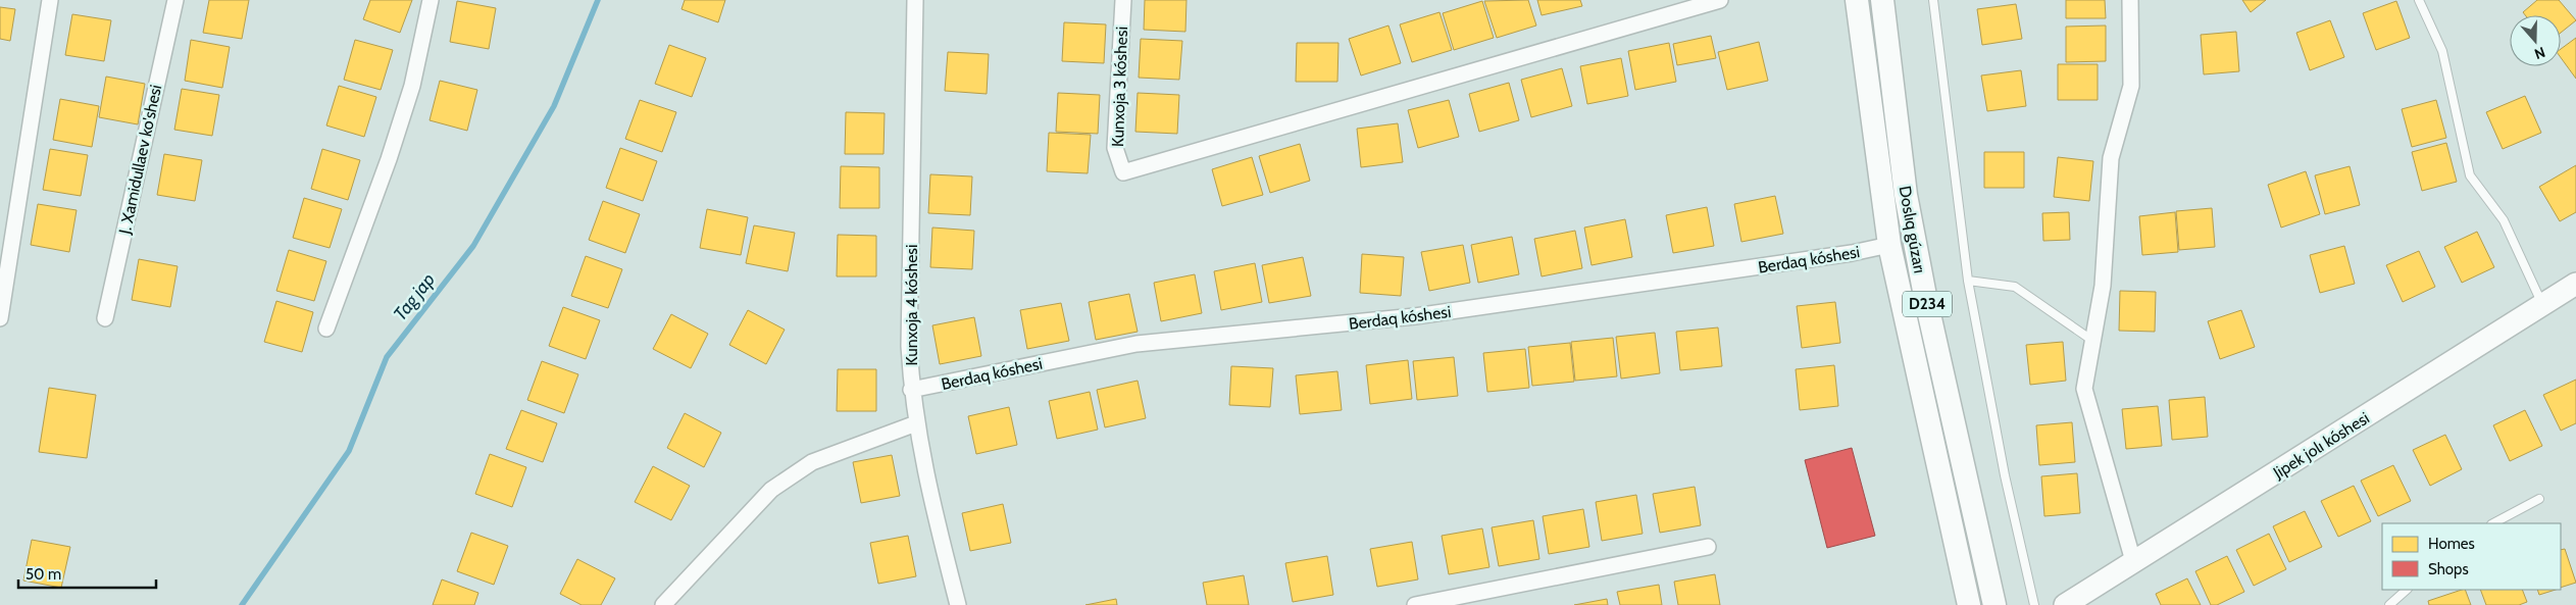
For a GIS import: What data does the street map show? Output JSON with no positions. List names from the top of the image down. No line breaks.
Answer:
{"streets":{"main road":["Doslıq gúzarı","D234"],"street":["Kunxoja 3 kóshesi","J. Xamidullaev ko'shesi","Berdaq kóshesi","Kunxoja 4 kóshesi","Jipek jolı kóshesi"]},"crossings":[["Doslıq gúzarı","Berdaq kóshesi"],["Berdaq kóshesi","Kunxoja 4 kóshesi"]],"water":["Tag jap"],"legend":["Homes","Shops"],"scale_bar":"50 m","north":"bottom"}
